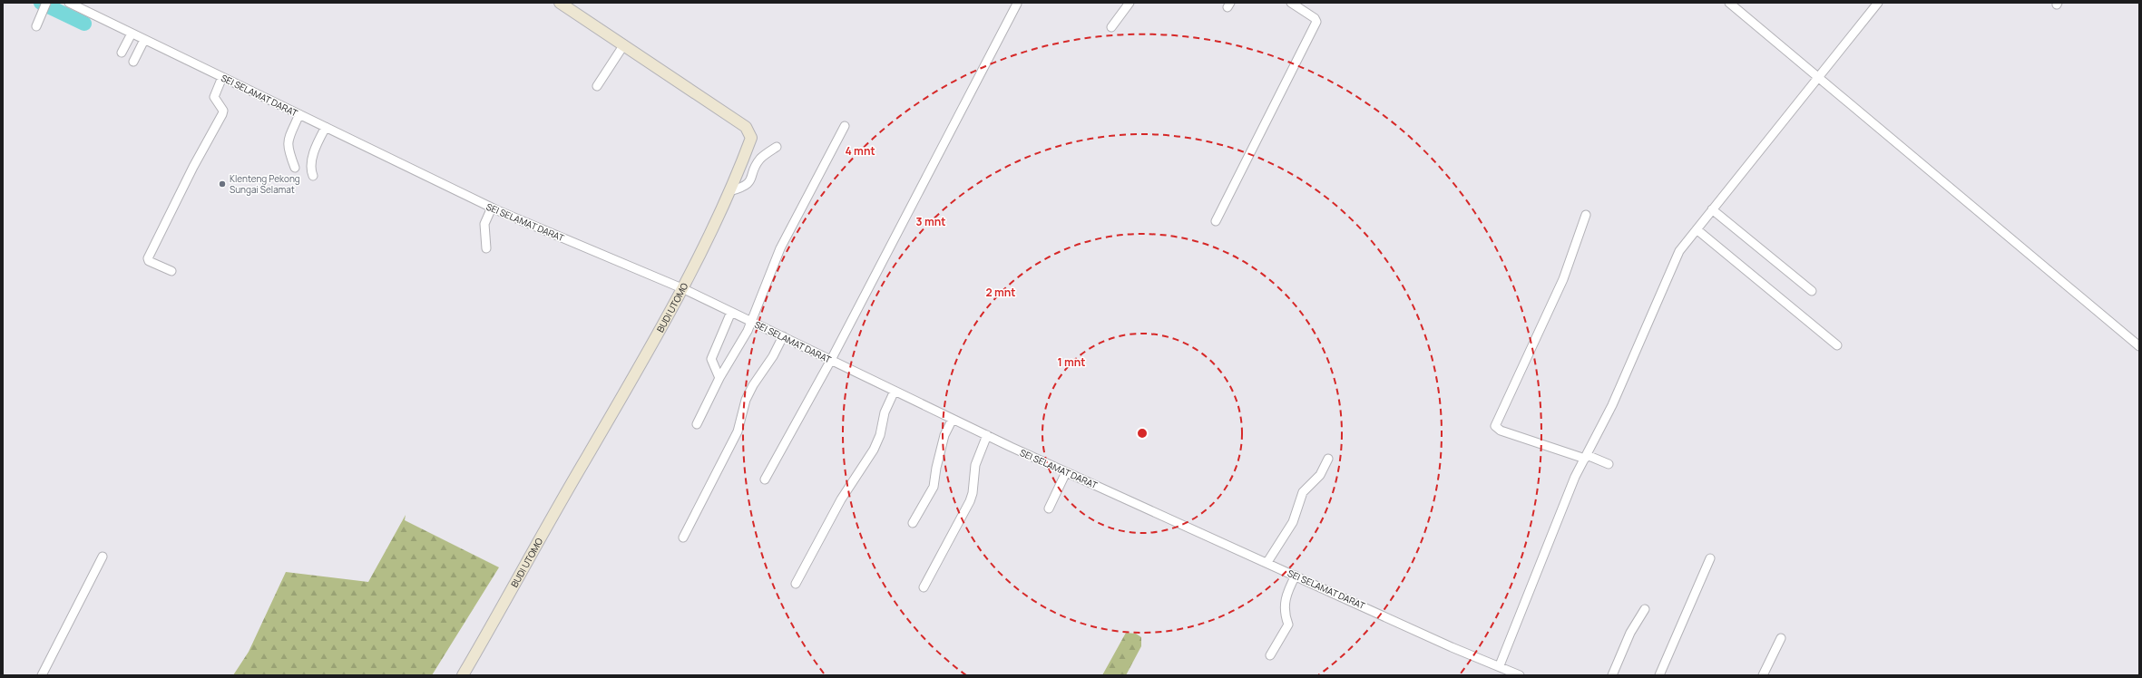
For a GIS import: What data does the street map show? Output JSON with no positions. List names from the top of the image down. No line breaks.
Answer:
{"streets":{"street":["SEI SELAMAT DARAT","BUDI UTOMO"]},"crossings":[["SEI SELAMAT DARAT","BUDI UTOMO"]],"places":["Klenteng Pekong Sungai Selamat"],"rings":["4 mnt","3 mnt","2 mnt","1 mnt"]}
